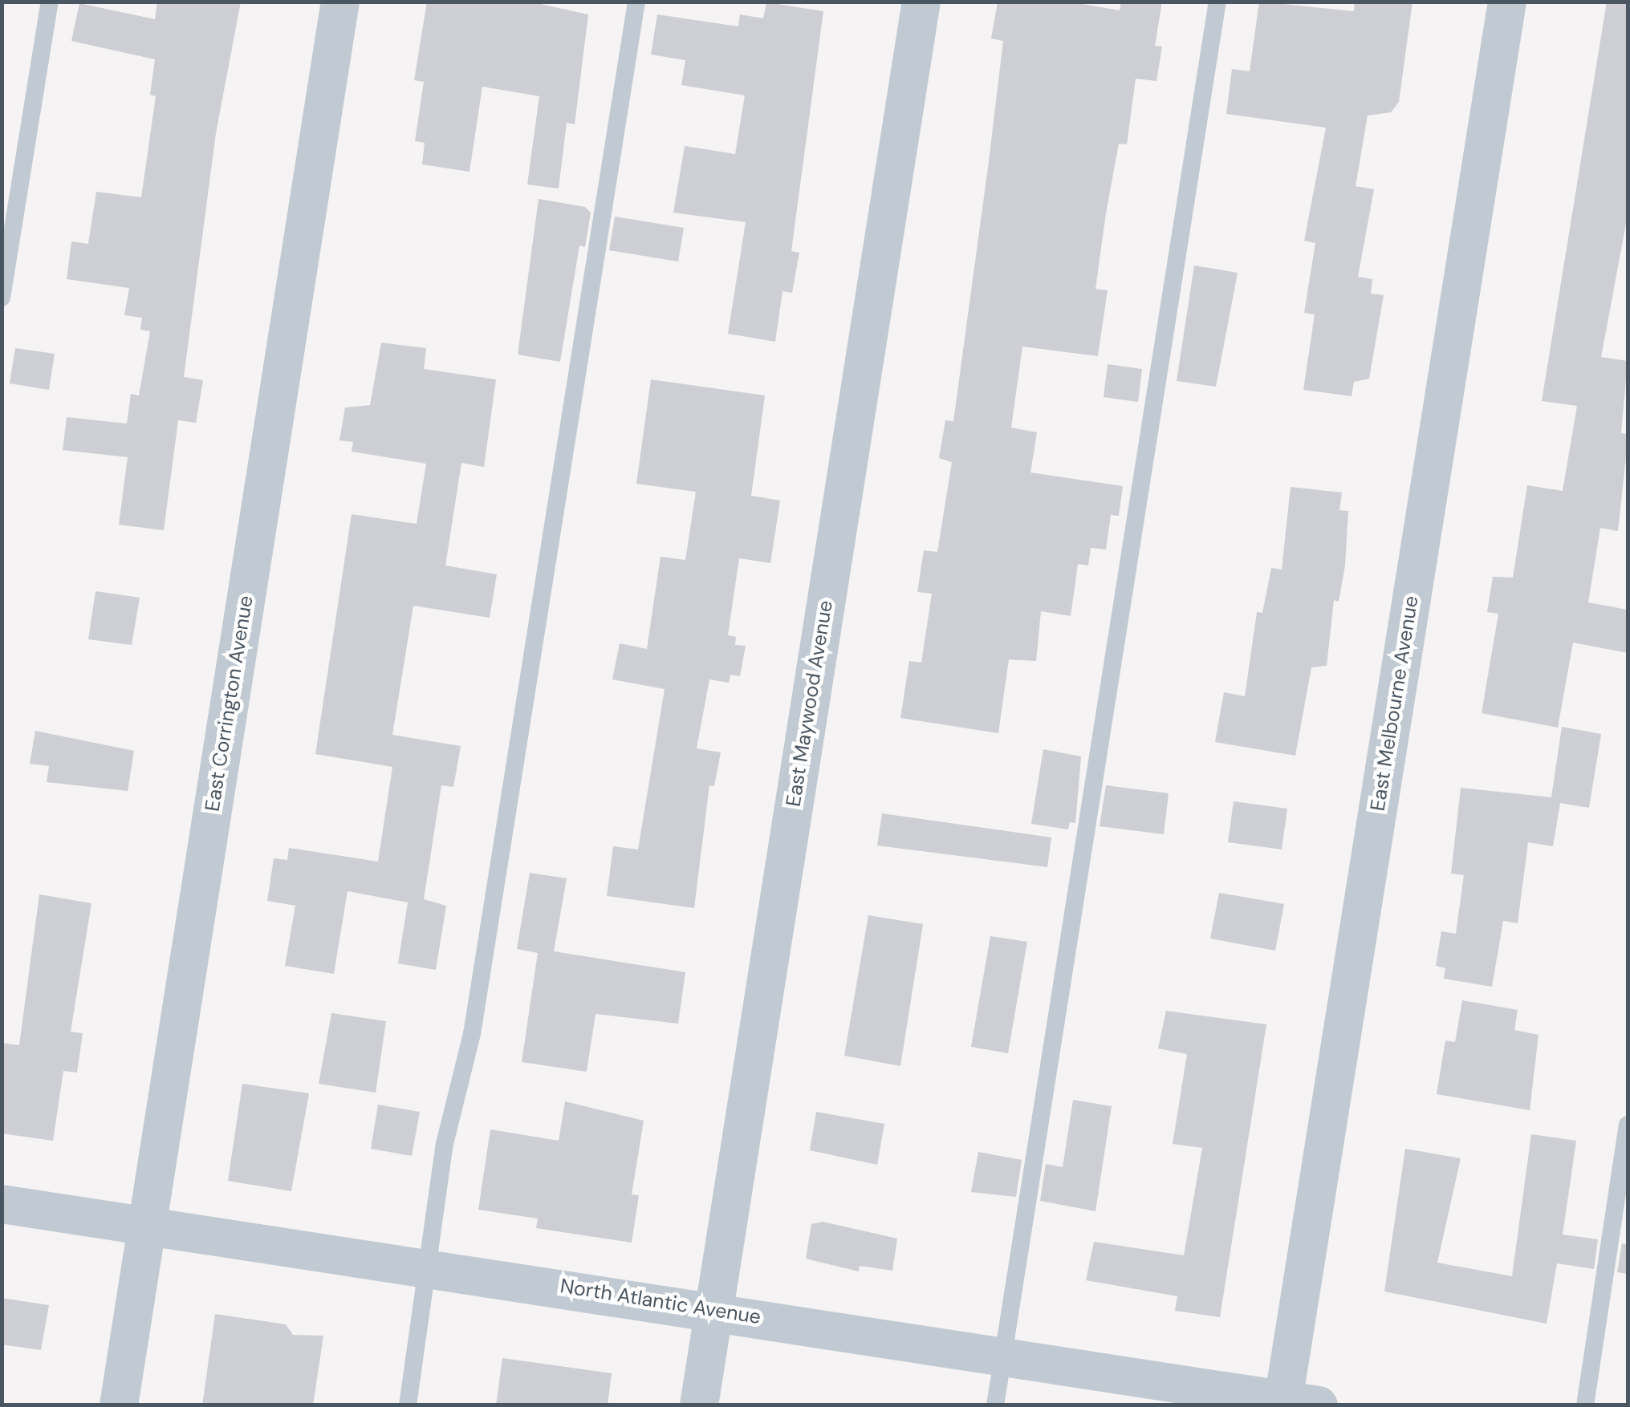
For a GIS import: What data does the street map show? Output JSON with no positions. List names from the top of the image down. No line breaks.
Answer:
{"streets":{"street":["East Corrington Avenue","East Maywood Avenue","East Melbourne Avenue","North Atlantic Avenue"]},"crossings":[["East Corrington Avenue","North Atlantic Avenue"],["East Maywood Avenue","North Atlantic Avenue"],["East Melbourne Avenue","North Atlantic Avenue"]]}
